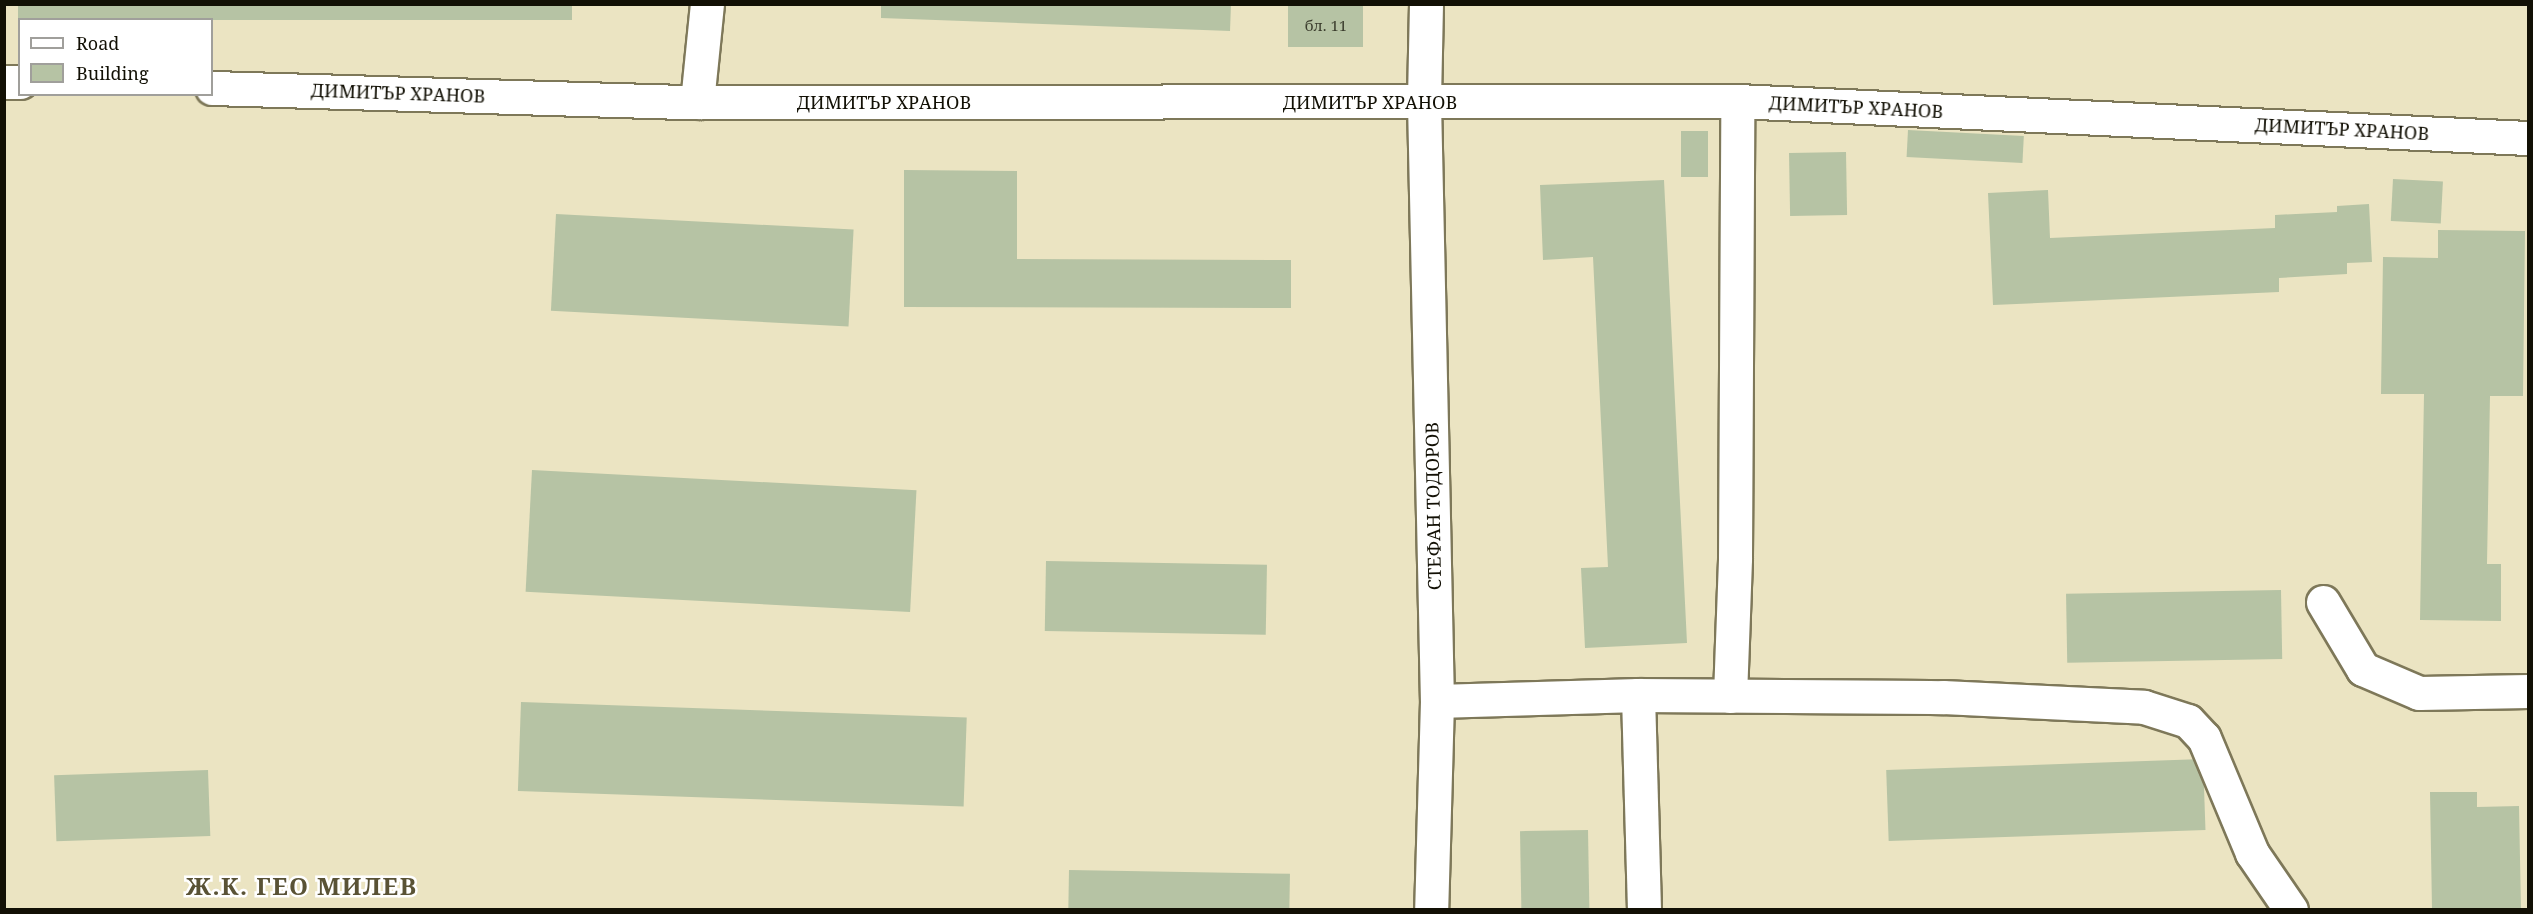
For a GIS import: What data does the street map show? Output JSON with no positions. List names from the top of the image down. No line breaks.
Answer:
{"streets":{"street":["ДИМИТЪР ХРАНОВ","СТЕФАН ТОДОРОВ"]},"crossings":[["ДИМИТЪР ХРАНОВ","СТЕФАН ТОДОРОВ"]],"districts":["Ж.К. ГЕО МИЛЕВ"],"house_numbers":["бл. 11"],"legend":["Road","Building"]}
